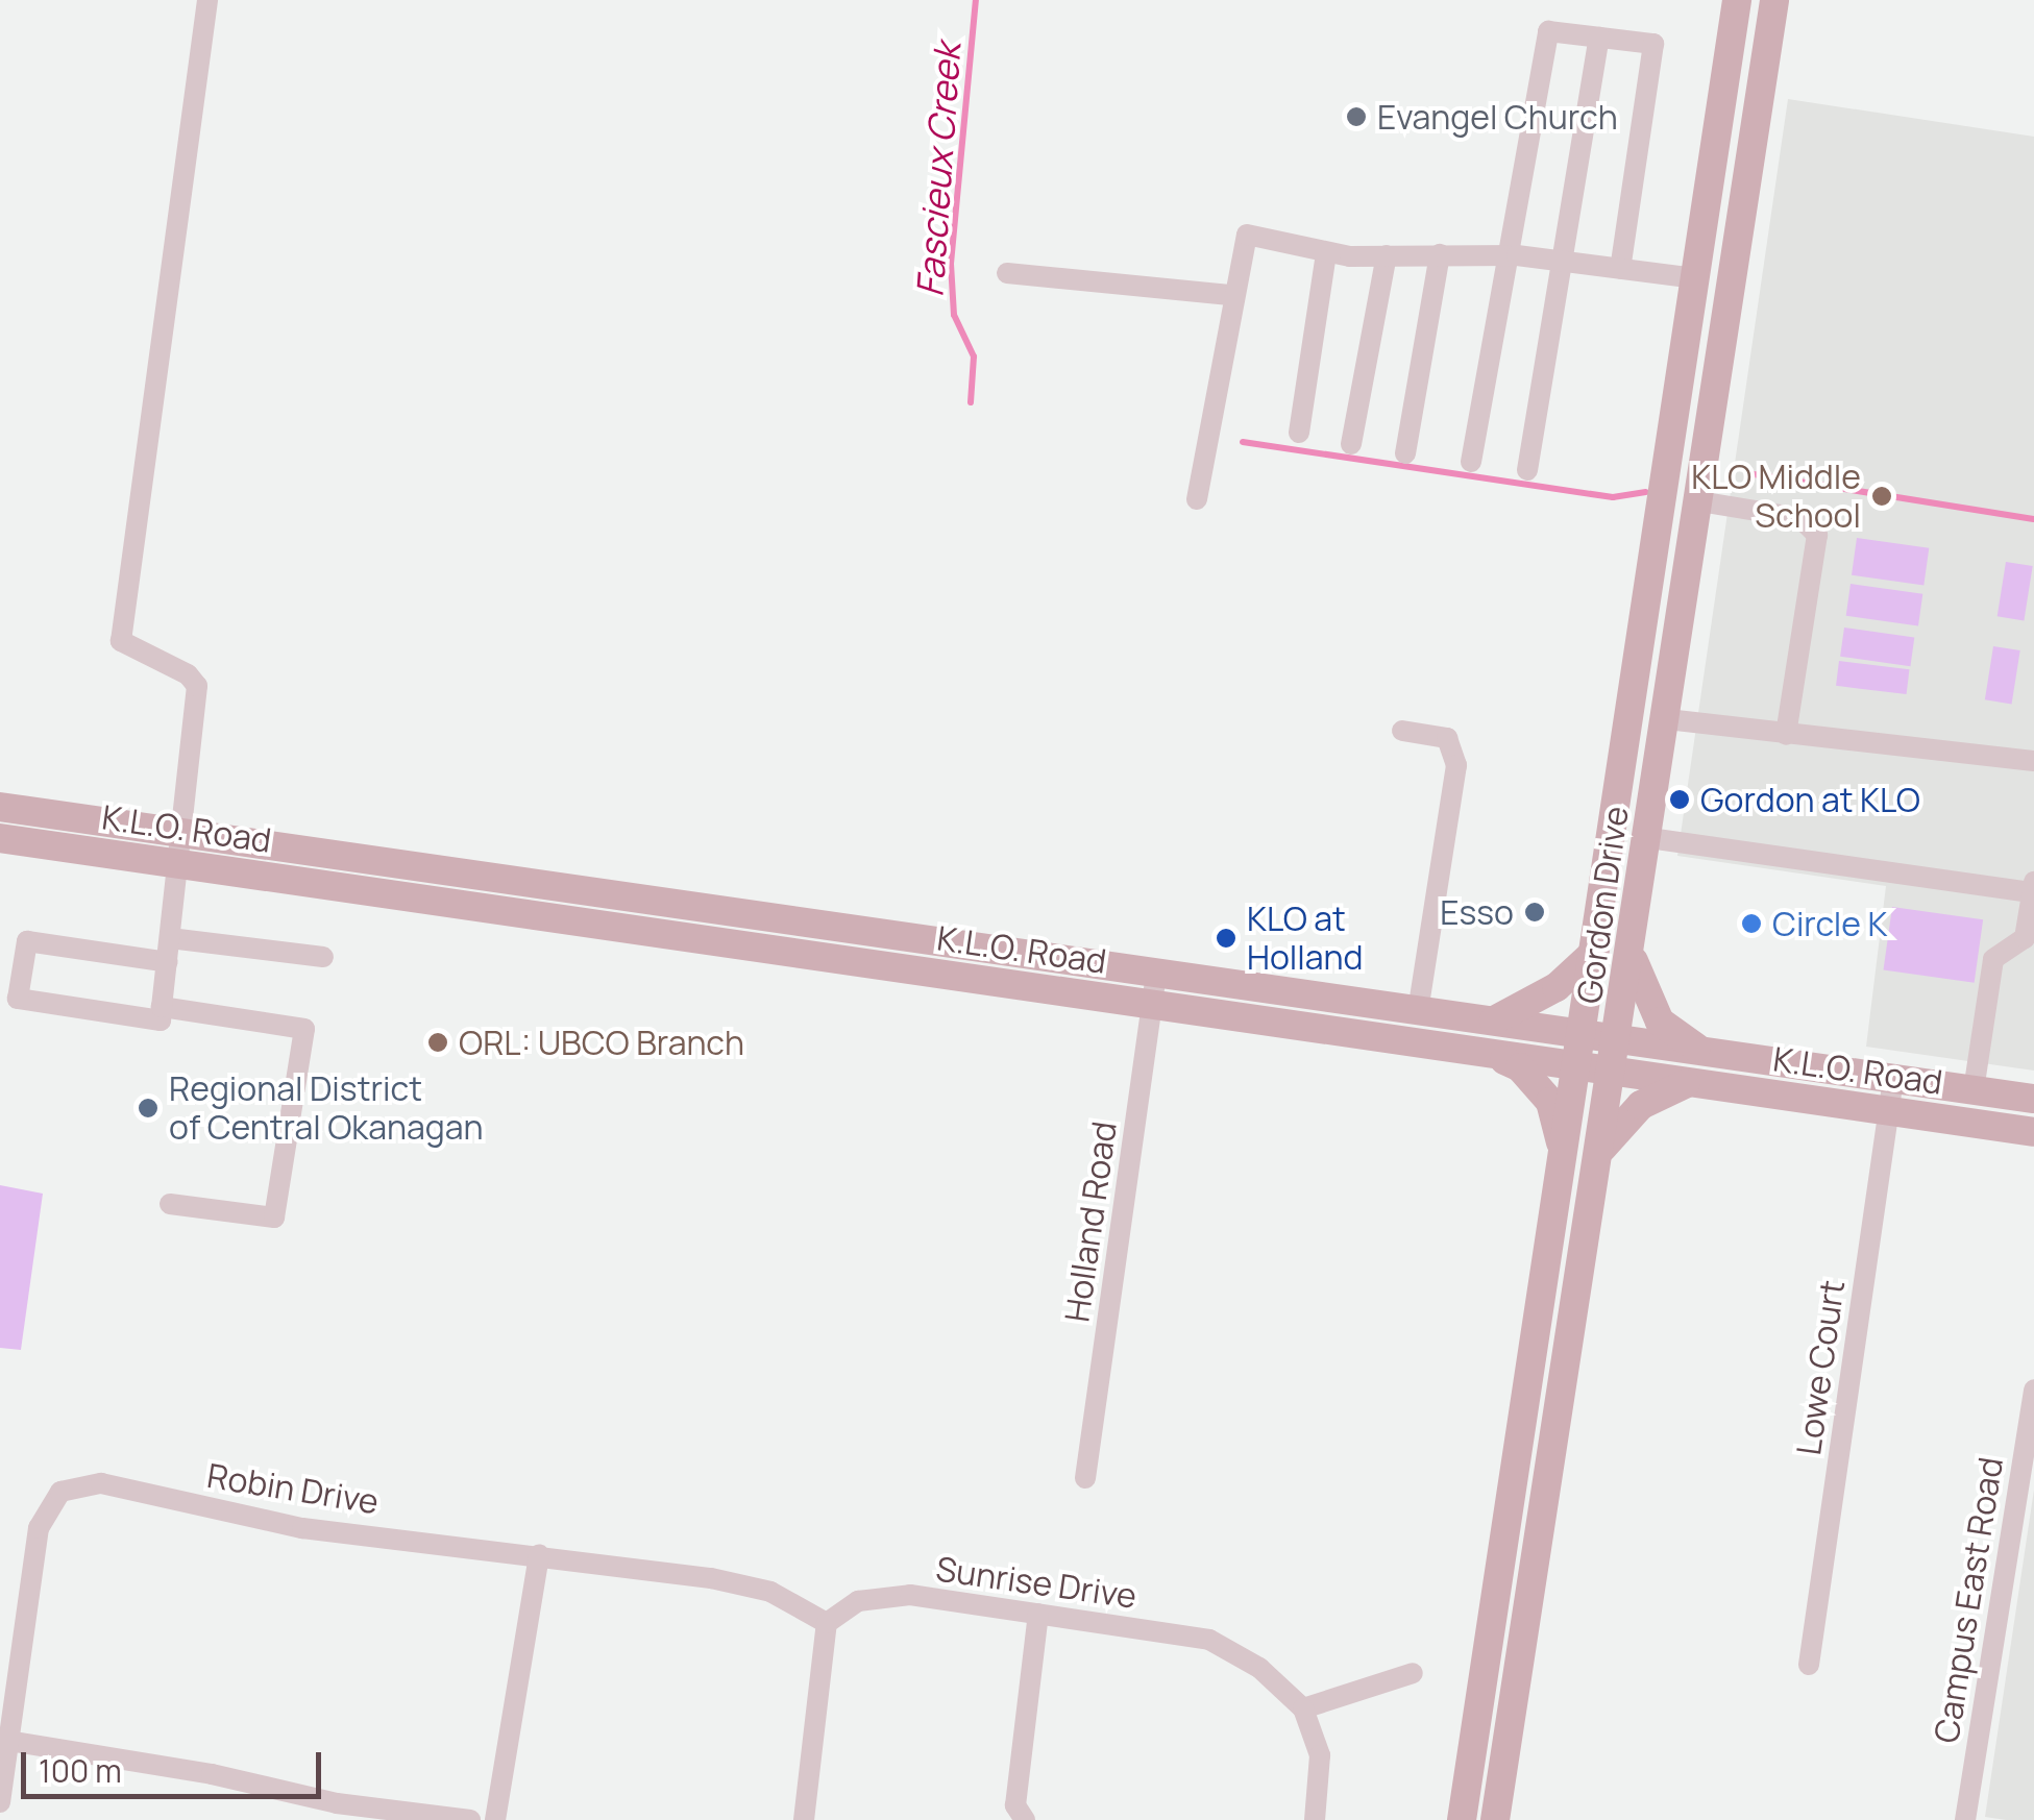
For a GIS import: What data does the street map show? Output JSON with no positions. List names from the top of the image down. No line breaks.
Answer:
{"streets":{"main road":["K.L.O. Road","Gordon Drive"],"street":["Holland Road","Lowe Court","Robin Drive","Sunrise Drive","Campus East Road"]},"crossings":[["K.L.O. Road","Gordon Drive"],["K.L.O. Road","Holland Road"],["K.L.O. Road","Lowe Court"],["Robin Drive","Sunrise Drive"]],"water":["Fascieux Creek"],"places":["Evangel Church","KLO Middle School","Gordon at KLO","Esso","Circle K","KLO at Holland","ORL: UBCO Branch","Regional District of Central Okanagan"],"scale_bar":"100 m"}
